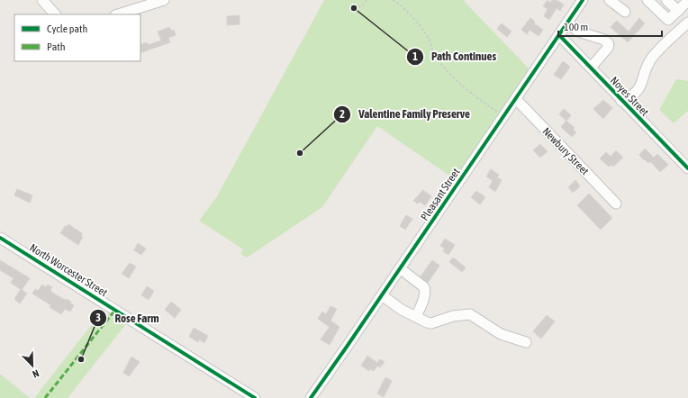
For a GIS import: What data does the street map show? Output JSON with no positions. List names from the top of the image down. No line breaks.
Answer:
{"streets":{"street":["Noyes Street","Newbury Street","Pleasant Street","North Worcester Street"]},"crossings":[["Noyes Street","Pleasant Street"],["Newbury Street","Pleasant Street"]],"places":["Path Continues","Valentine Family Preserve","Rose Farm"],"legend":["Cycle path","Path"],"scale_bar":"100 m","north":"bottom right"}
